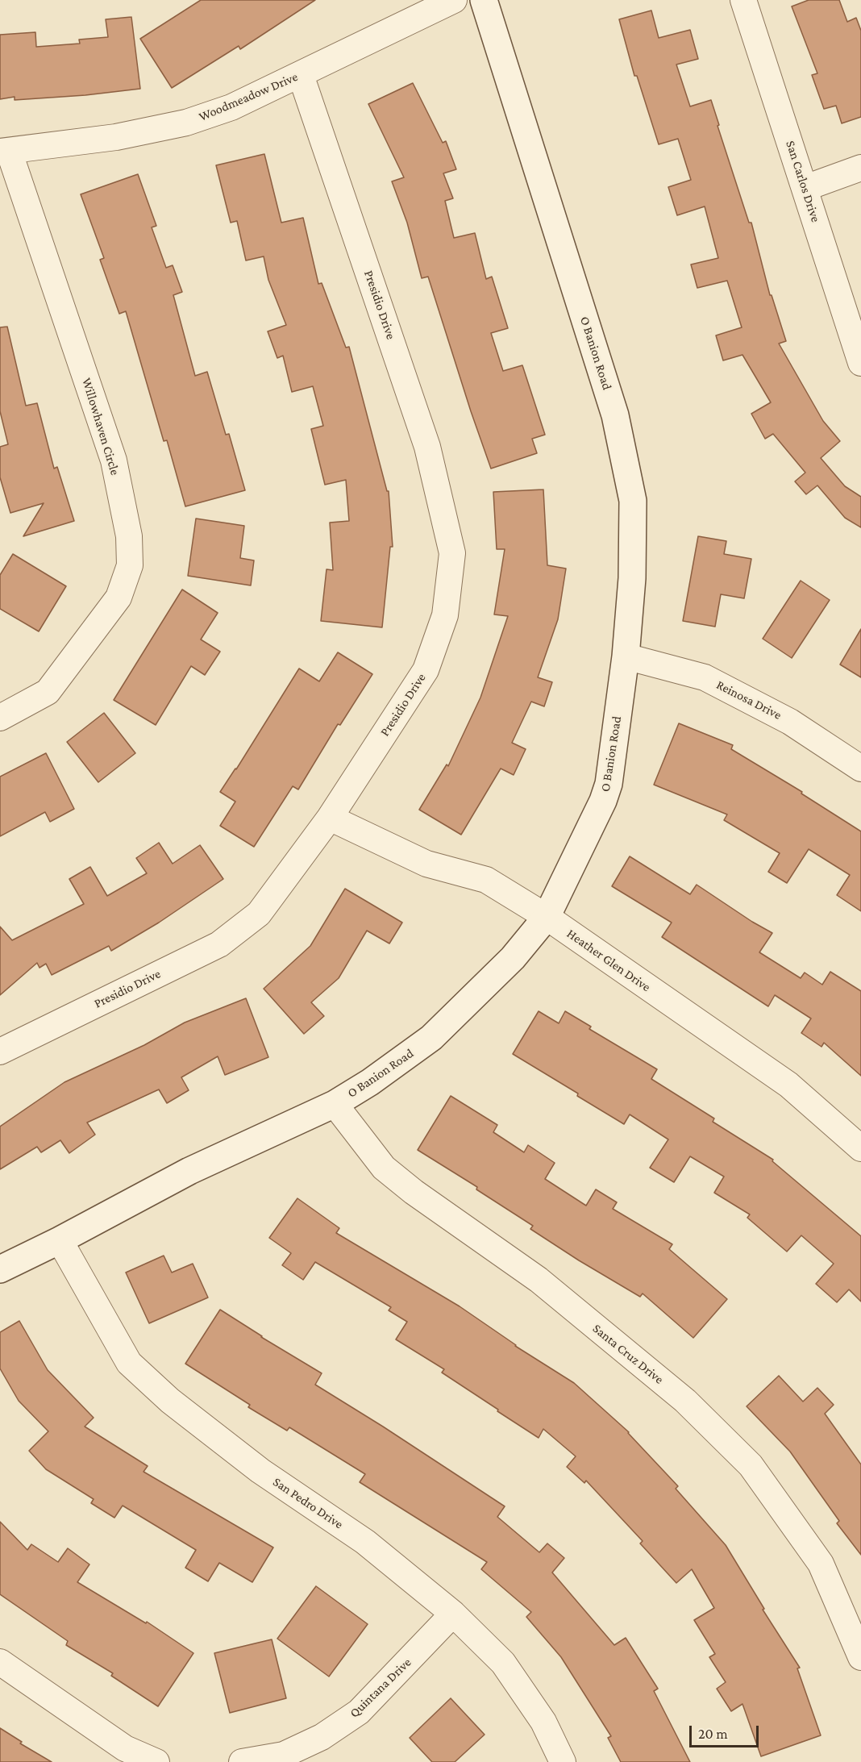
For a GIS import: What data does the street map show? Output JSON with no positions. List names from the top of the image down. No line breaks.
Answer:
{"streets":{"street":["Woodmeadow Drive","San Carlos Drive","Presidio Drive","O Banion Road","Willowhaven Circle","Reinosa Drive","Heather Glen Drive","Santa Cruz Drive","San Pedro Drive","Quintana Drive"]},"crossings":[["Woodmeadow Drive","Presidio Drive"],["Woodmeadow Drive","Willowhaven Circle"],["Presidio Drive","Heather Glen Drive"],["O Banion Road","Reinosa Drive"],["O Banion Road","Heather Glen Drive"],["O Banion Road","Santa Cruz Drive"],["O Banion Road","San Pedro Drive"],["San Pedro Drive","Quintana Drive"]],"scale_bar":"20 m"}
